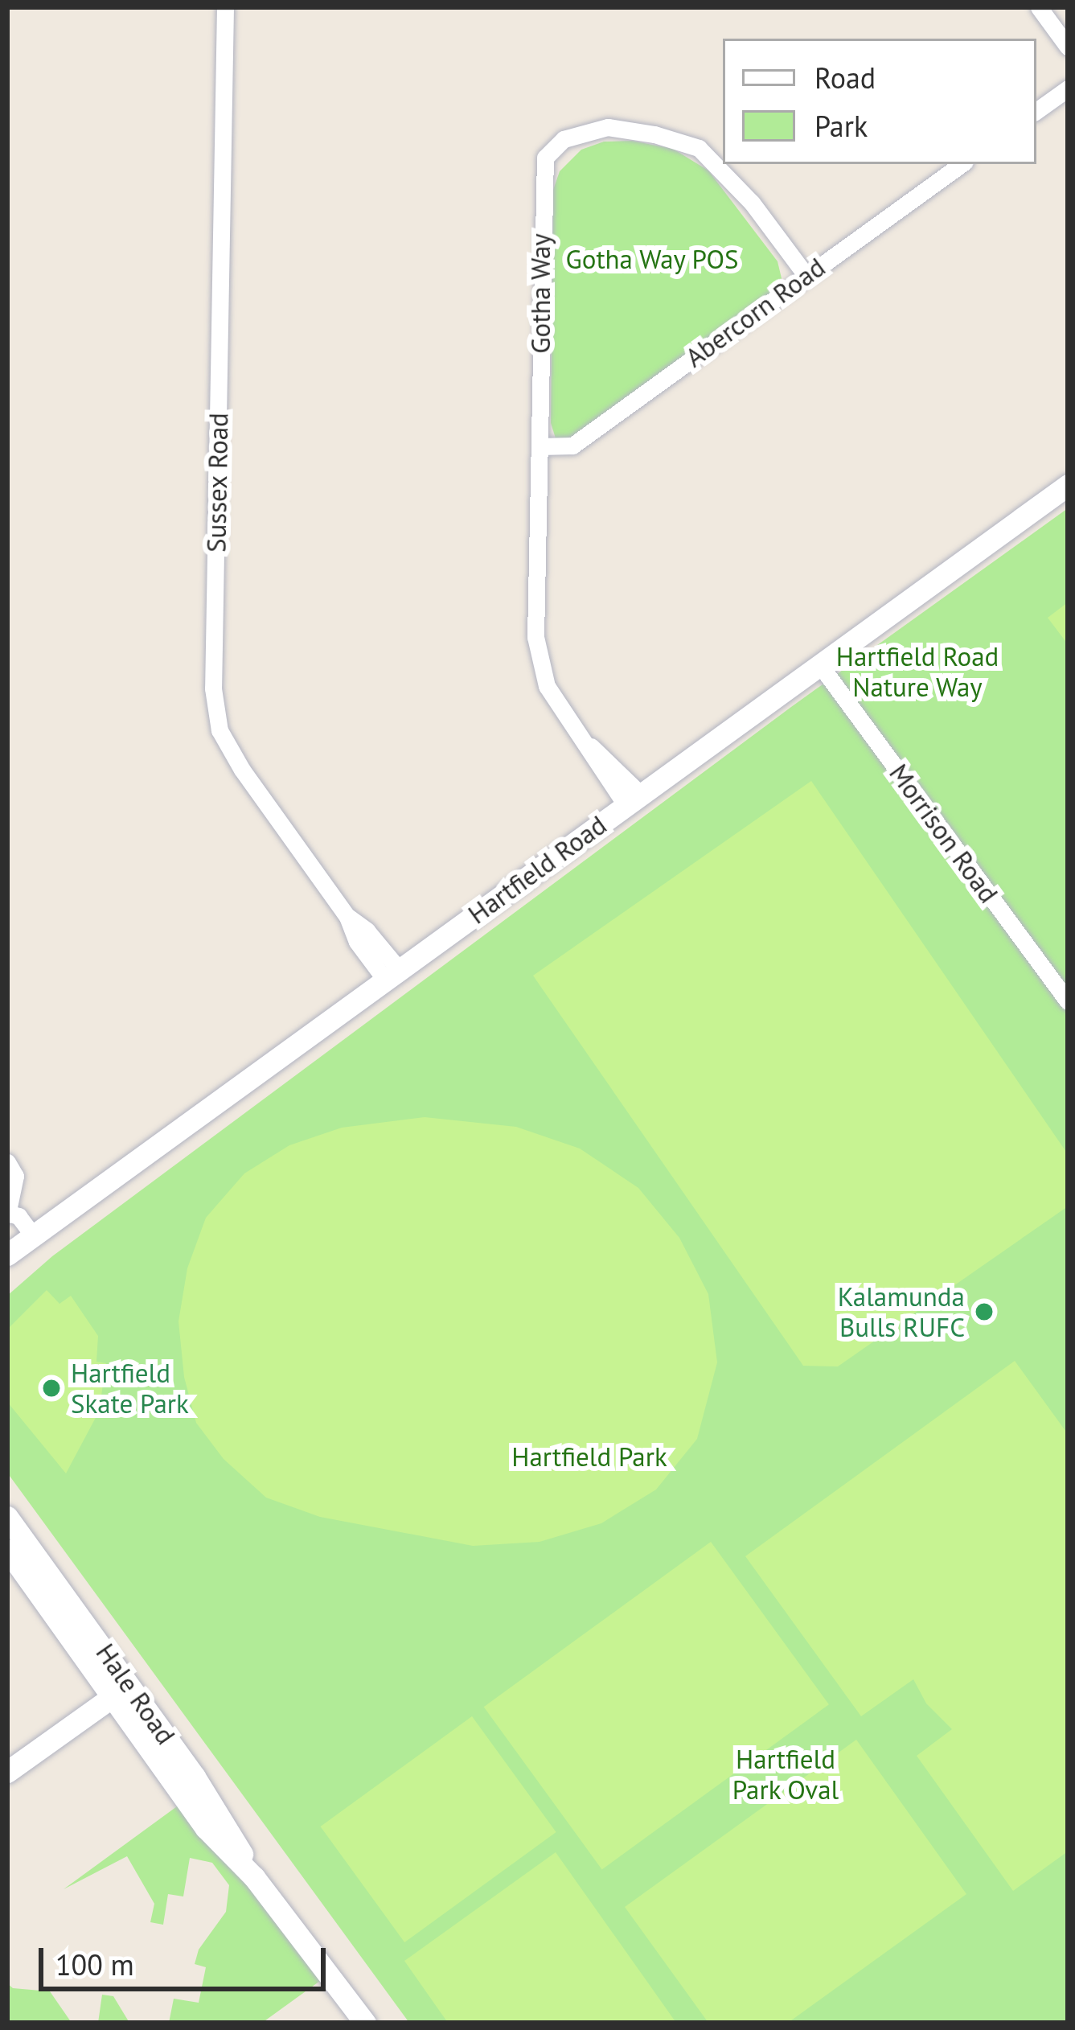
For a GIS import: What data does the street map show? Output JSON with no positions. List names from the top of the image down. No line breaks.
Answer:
{"streets":{"street":["Gotha Way","Abercorn Road","Sussex Road","Morrison Road","Hartfield Road","Hale Road"]},"crossings":[["Gotha Way","Abercorn Road"],["Gotha Way","Hartfield Road"],["Sussex Road","Hartfield Road"],["Morrison Road","Hartfield Road"]],"parks":["Gotha Way POS","Hartfield Road Nature Way","Hartfield Park","Hartfield Park Oval"],"places":["Kalamunda Bulls RUFC","Hartfield Skate Park"],"legend":["Road","Park"],"scale_bar":"100 m"}
